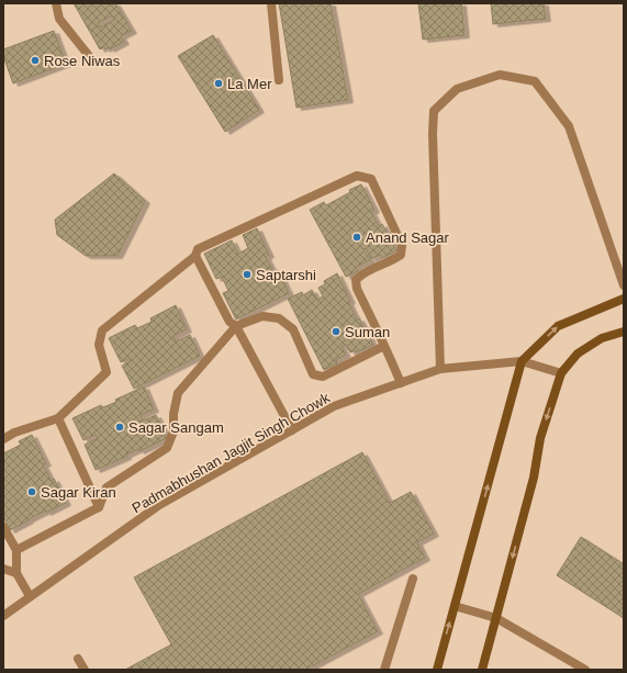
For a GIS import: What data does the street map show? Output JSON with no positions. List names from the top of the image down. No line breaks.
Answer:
{"streets":{"street":["Padmabhushan Jagjit Singh Chowk"]},"places":["Rose Niwas","La Mer","Anand Sagar","Saptarshi","Suman","Sagar Sangam","Sagar Kiran"]}
